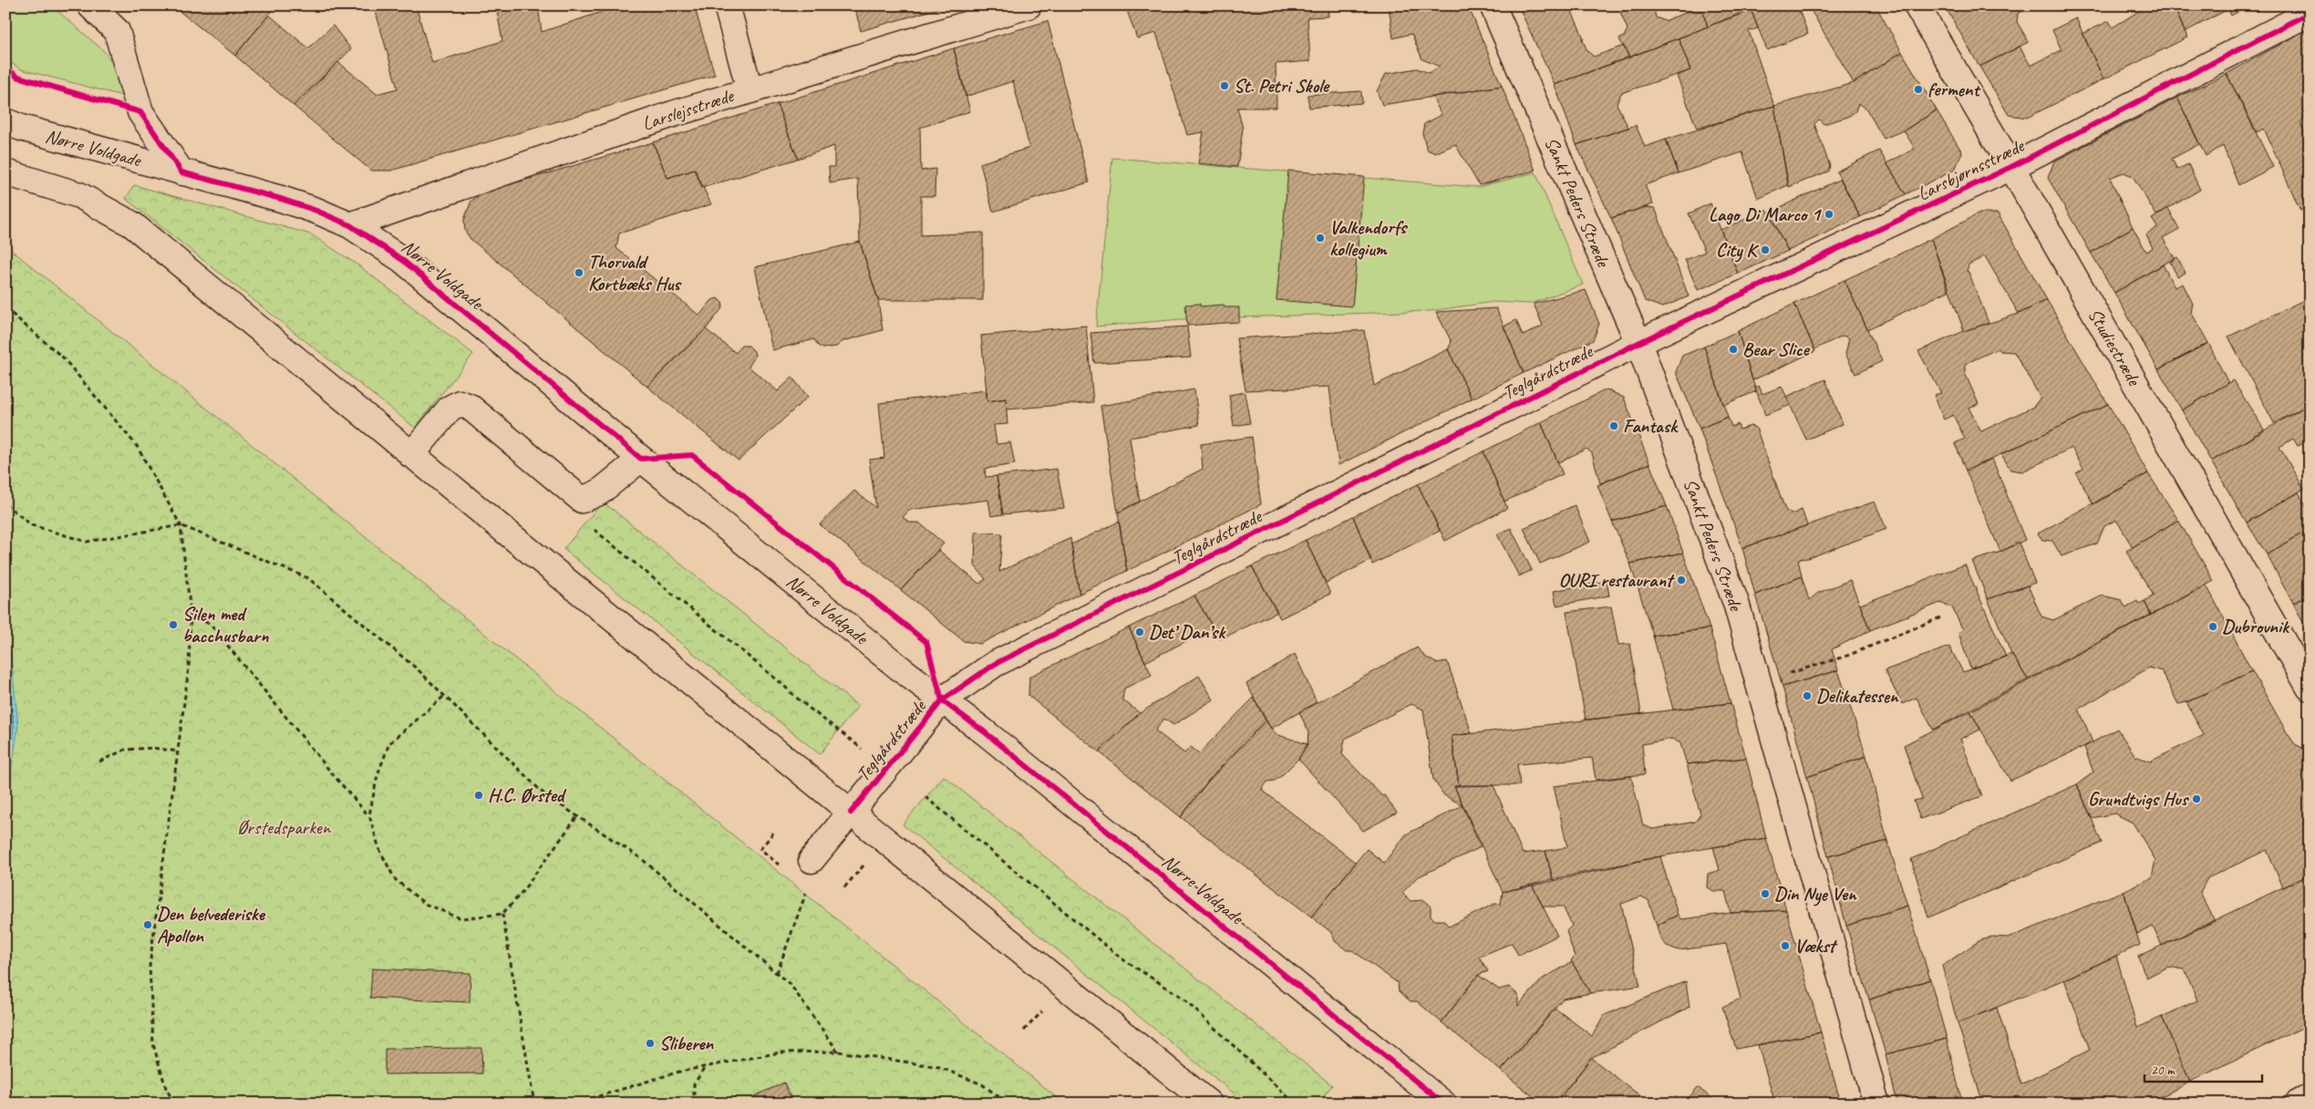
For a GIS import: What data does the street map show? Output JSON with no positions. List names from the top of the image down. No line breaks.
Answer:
{"streets":{"street":["Larslejsstræde","Nørre Voldgade","Larsbjørnsstræde","Sankt Peders Stræde","Studiestræde","Teglgårdstræde"]},"crossings":[["Larslejsstræde","Nørre Voldgade"],["Nørre Voldgade","Teglgårdstræde"],["Larsbjørnsstræde","Sankt Peders Stræde"],["Larsbjørnsstræde","Studiestræde"],["Larsbjørnsstræde","Teglgårdstræde"],["Sankt Peders Stræde","Teglgårdstræde"]],"parks":["Ørstedsparken"],"places":["St. Petri Skole","ferment","Lago Di Marco 1","Valkendorfs kollegium","City K","Thorvald Kortbæks Hus","Bear Slice","Fantask","OURI restaurant","Silen med bacchusbarn","Dubrovnik","Det’ Dan’sk","Delikatessen","H.C. Ørsted","Grundtvigs Hus","Din Nye Ven","Den belvederiske Apollon","Vækst","Sliberen"],"scale_bar":"20 m"}
